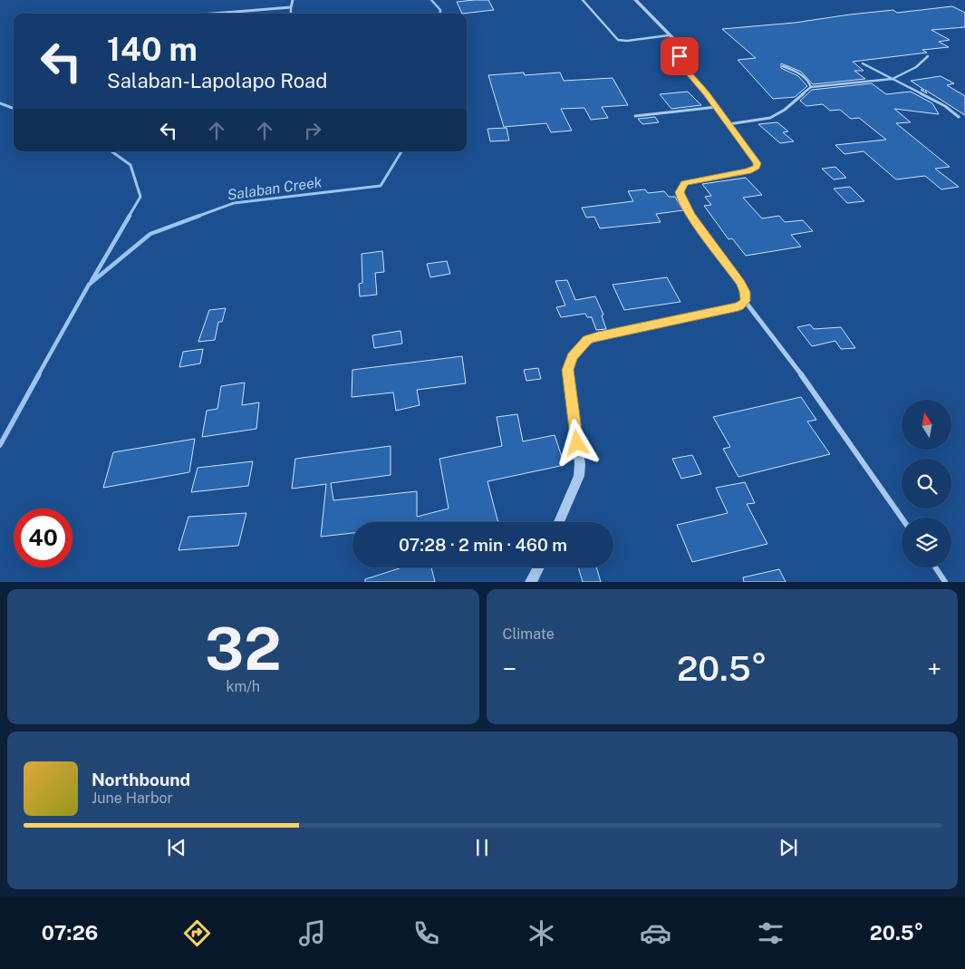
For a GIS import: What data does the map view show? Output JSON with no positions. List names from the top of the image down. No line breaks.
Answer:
{"water":["Salaban Creek"],"north":"top","page":{"turn":["140 m","Salaban-Lapolapo Road"],"limit":"40","trip":"07:28 · 2 min · 460 m","tile":[["32","km/h"],"Climate"],"heat":["−","20.5°","+"],"song":["Northbound","June Harbor"],"tabs":["07:26","20.5°"]}}
